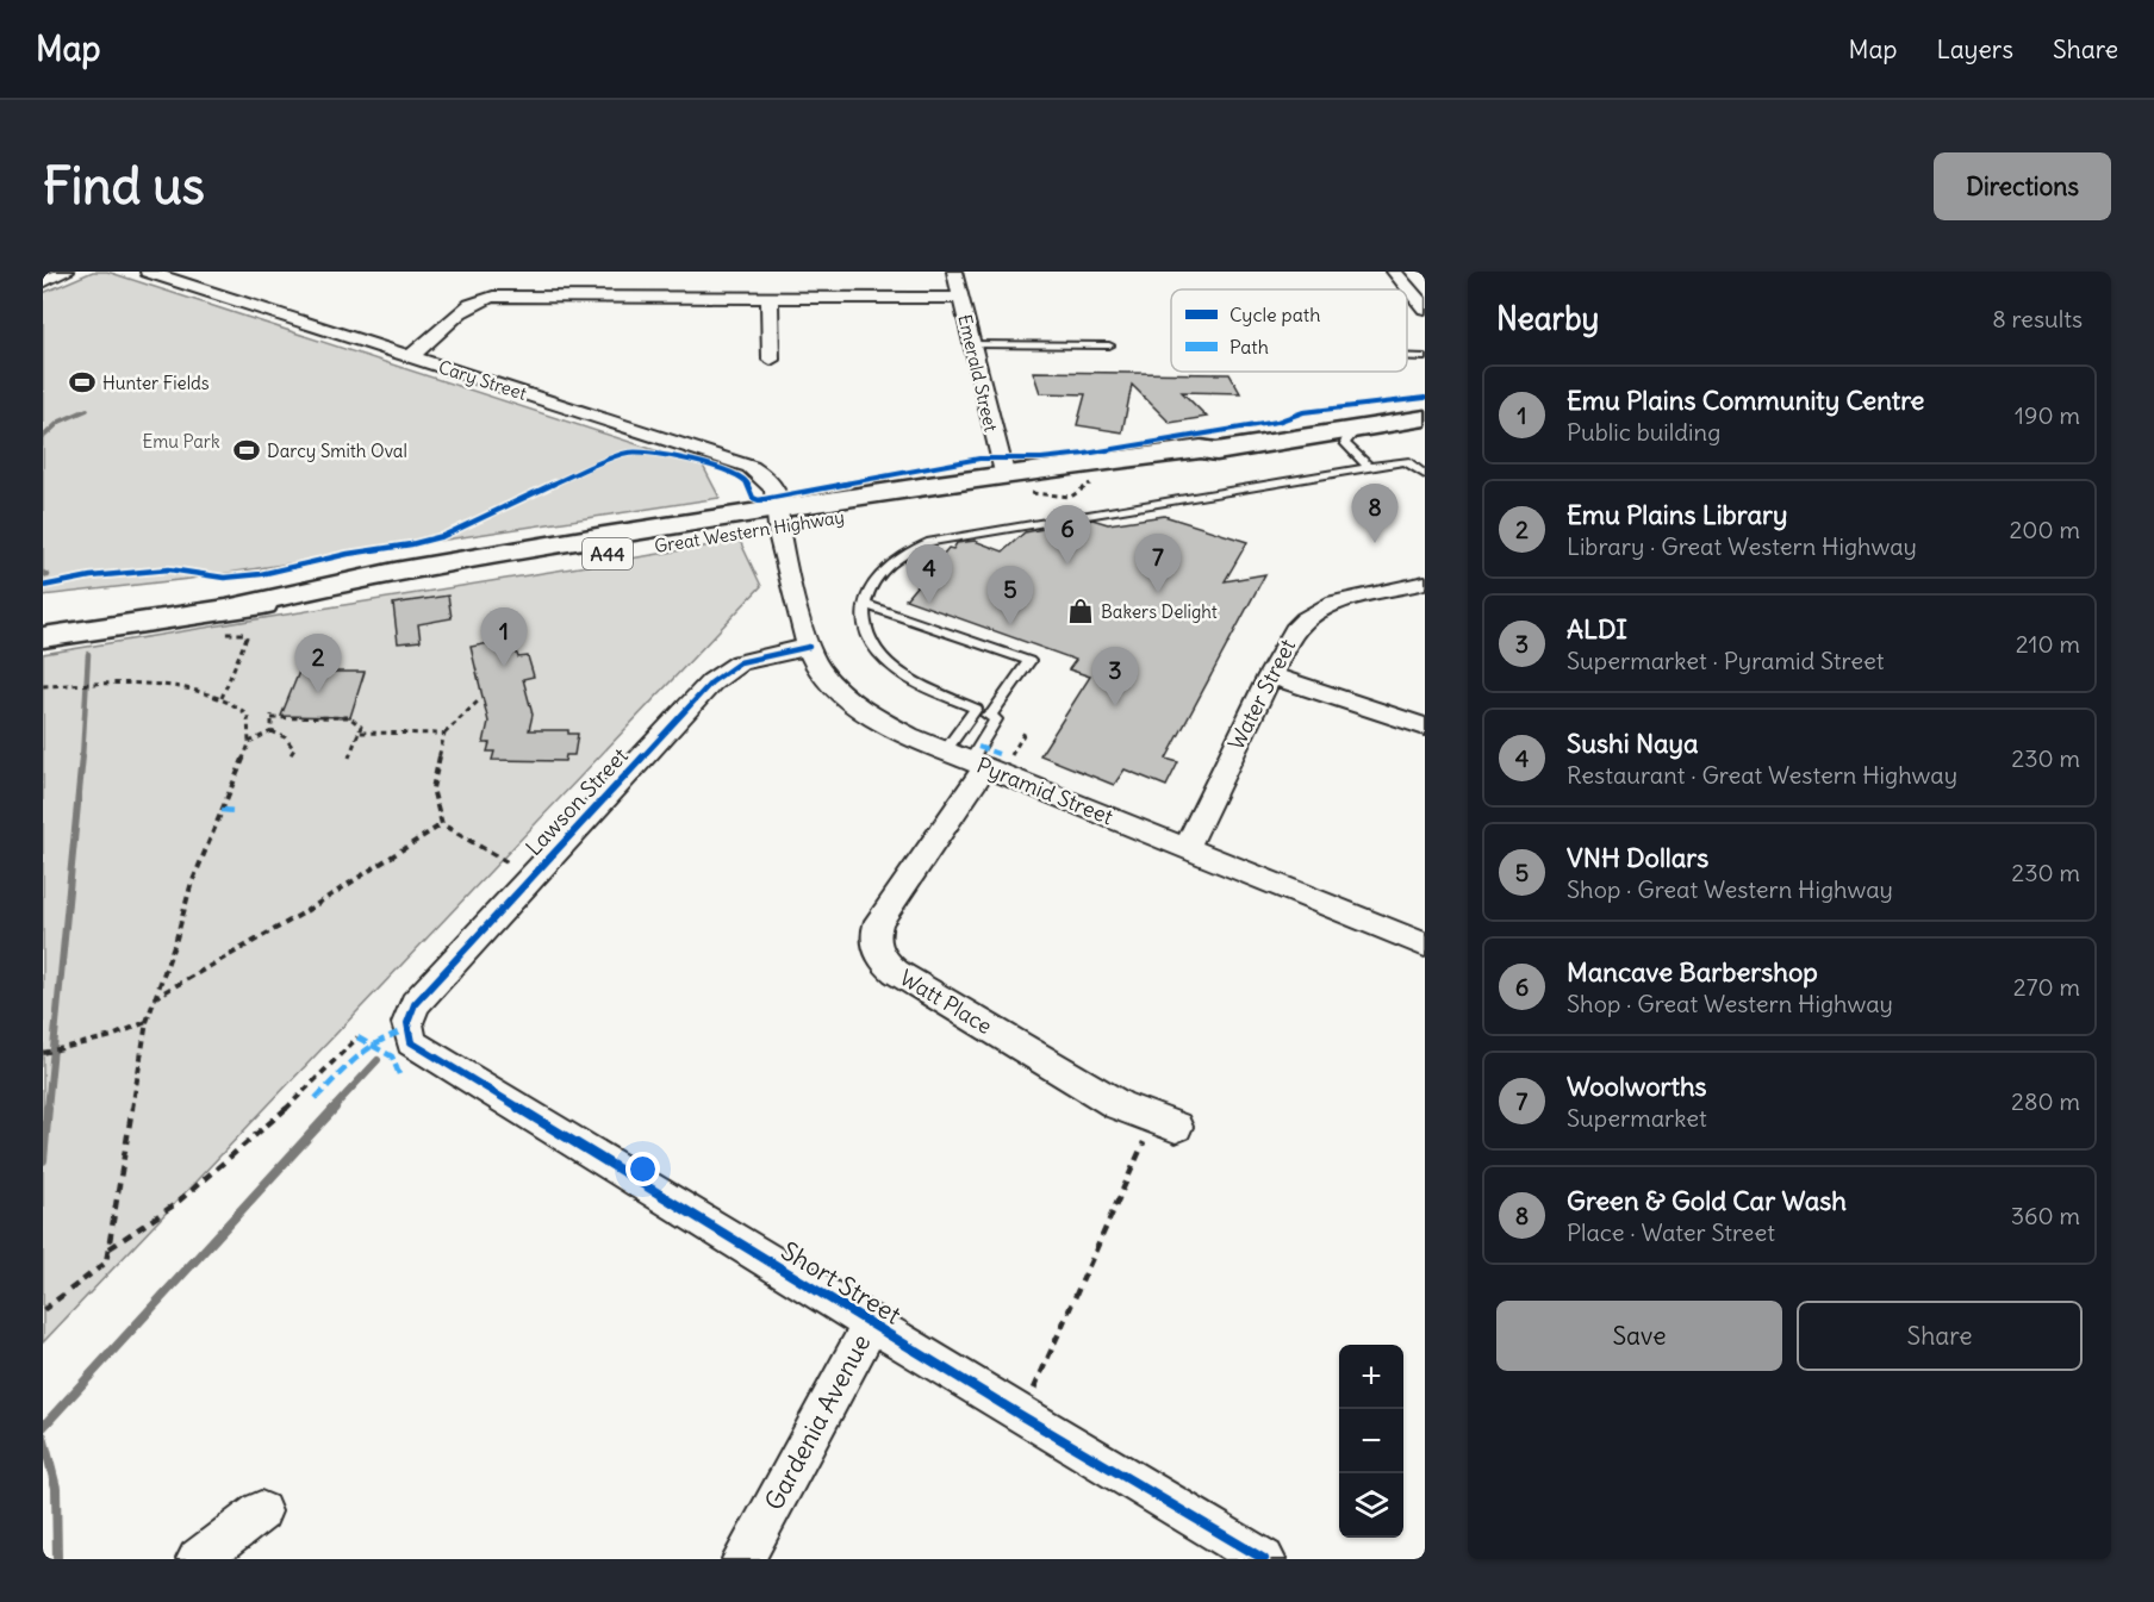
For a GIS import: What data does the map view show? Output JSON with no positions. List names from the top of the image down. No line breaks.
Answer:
{"streets":{"highway":["Great Western Highway","A44"],"street":["Emerald Street","Cary Street","Water Street","Pyramid Street","Lawson Street","Watt Place","Short Street","Gardenia Avenue"]},"crossings":[["Emerald Street","Great Western Highway"],["Cary Street","Great Western Highway"],["Cary Street","Pyramid Street"],["Great Western Highway","Pyramid Street"],["Water Street","Pyramid Street"],["Pyramid Street","Lawson Street"],["Pyramid Street","Watt Place"],["Lawson Street","Short Street"],["Short Street","Gardenia Avenue"]],"parks":["Emu Park"],"places":{"sports":["Hunter Fields","Darcy Smith Oval"],"shop":["Bakers Delight"]},"legend":["Cycle path","Path"],"page":{"header":"Map","nav":["Map","Layers","Share"],"buttons":["Directions",["Save","Share"]],"title":"Find us","heading":["Nearby","8 results"],"list":[{"mark":"1","name":"Emu Plains Community Centre","note":"Public building","value":"190 m"},{"mark":"2","name":"Emu Plains Library","note":"Library · Great Western Highway","value":"200 m"},{"mark":"3","name":"ALDI","note":"Supermarket · Pyramid Street","value":"210 m"},{"mark":"4","name":"Sushi Naya","note":"Restaurant · Great Western Highway","value":"230 m"},{"mark":"5","name":"VNH Dollars","note":"Shop · Great Western Highway","value":"230 m"},{"mark":"6","name":"Mancave Barbershop","note":"Shop · Great Western Highway","value":"270 m"},{"mark":"7","name":"Woolworths","note":"Supermarket","value":"280 m"},{"mark":"8","name":"Green & Gold Car Wash","note":"Place · Water Street","value":"360 m"}],"pins":["8","6","7","4","5","1","2","3"],"map_buttons":["+","−"]}}
